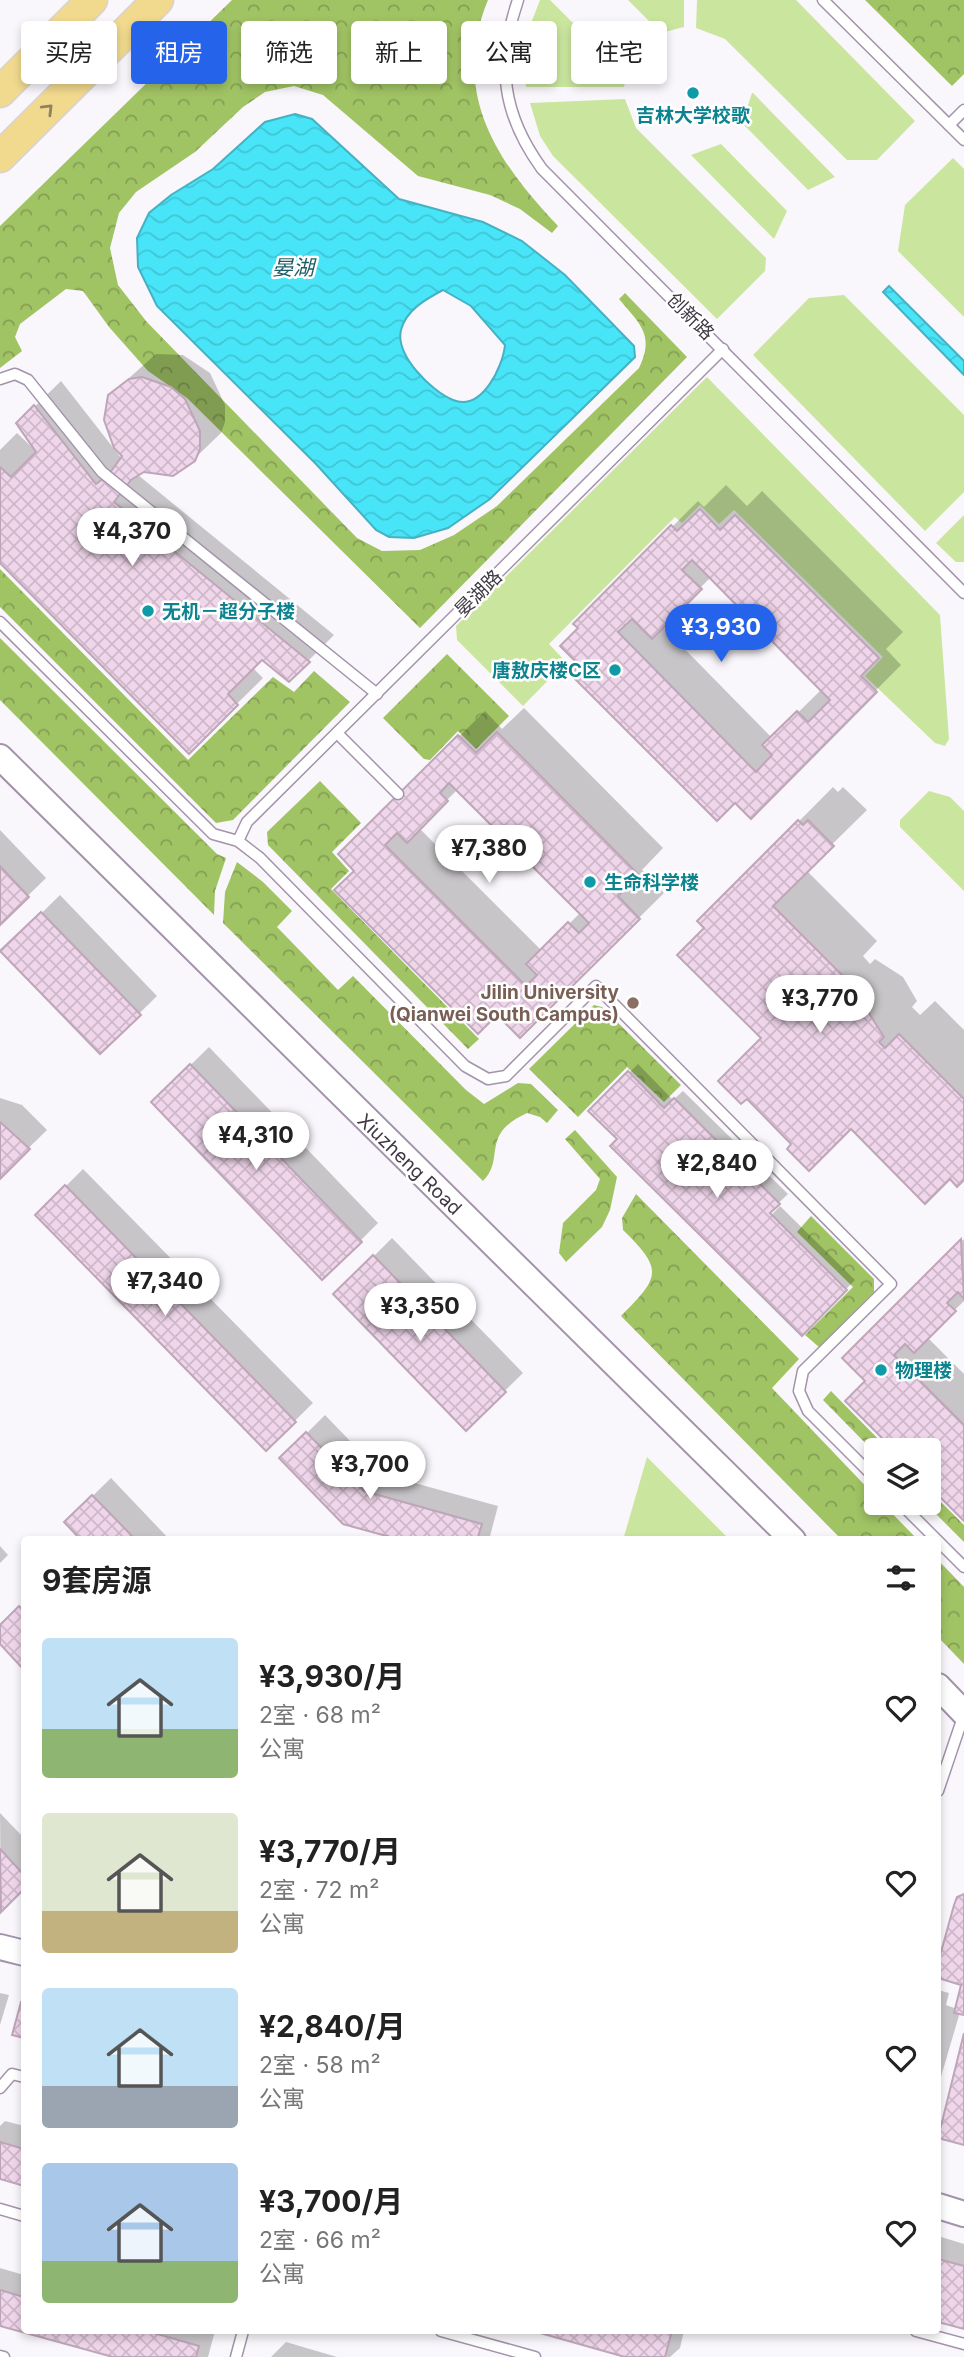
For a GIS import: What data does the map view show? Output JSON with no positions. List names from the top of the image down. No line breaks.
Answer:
{"streets":{"street":["Xiuzheng Road"],"lane":["创新路","晏湖路"]},"crossings":[["创新路","晏湖路"]],"water":["晏湖"],"places":["吉林大学校歌","无机－超分子楼","唐敖庆楼C区","生命科学楼","Jilin University (Qianwei South Campus)","物理楼"],"page":{"chip":["买房","租房","筛选","新上","公寓","住宅"],"price":["¥4,370","¥3,930","¥7,380","¥3,770","¥4,310","¥2,840","¥7,340","¥3,350","¥3,700"],"heading":"9套房源","list":[{"name":"¥3,930/月","note":"2室 · 68 m² · 公寓"},{"name":"¥3,770/月","note":"2室 · 72 m² · 公寓"},{"name":"¥2,840/月","note":"2室 · 58 m² · 公寓"},{"name":"¥3,700/月","note":"2室 · 66 m² · 公寓"}]}}
